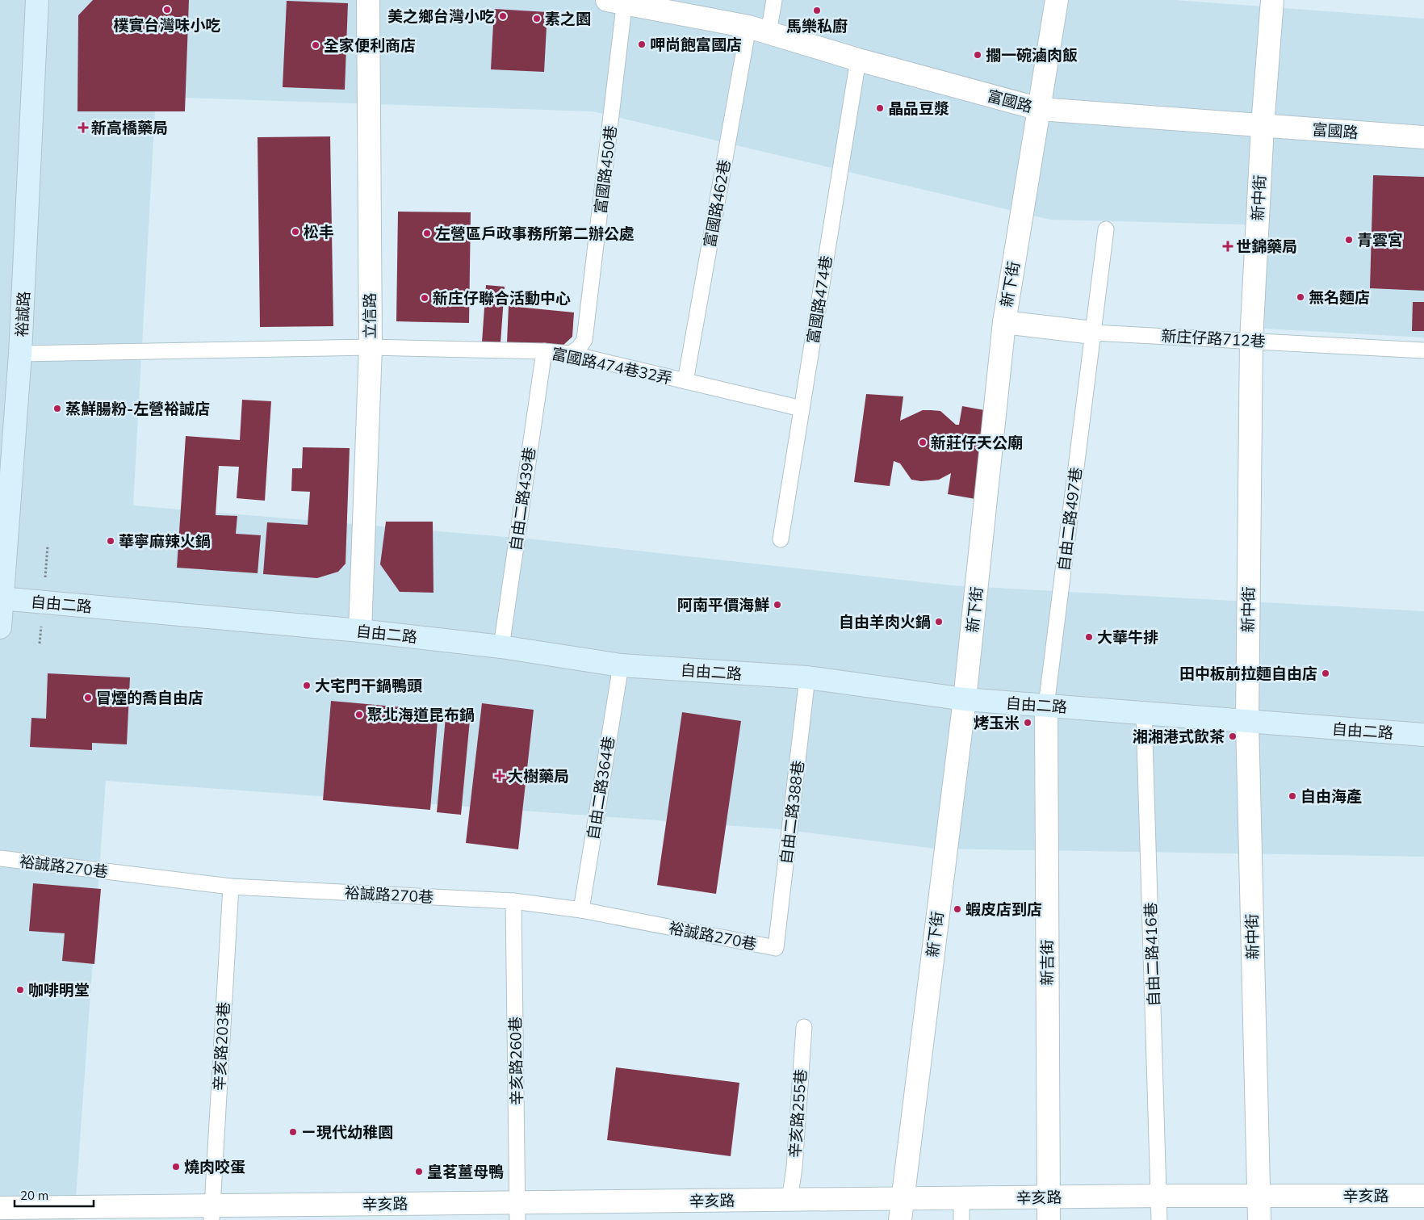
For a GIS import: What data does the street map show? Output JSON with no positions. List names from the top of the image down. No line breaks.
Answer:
{"streets":{"street":["富國路","新中街","新下街","裕誠路","立信路","新庄仔路712巷","自由二路","新吉街","辛亥路"],"lane":["富國路450巷","富國路462巷","富國路474巷","富國路474巷32弄","自由二路439巷","自由二路497巷","自由二路364巷","自由二路388巷","裕誠路270巷","自由二路416巷","辛亥路203巷","辛亥路260巷","辛亥路255巷"]},"crossings":[["富國路","富國路450巷"],["富國路","新中街"],["富國路","富國路462巷"],["富國路","新下街"],["富國路","富國路474巷"],["富國路450巷","富國路474巷32弄"],["新中街","新庄仔路712巷"],["新中街","自由二路"],["新中街","辛亥路"],["富國路462巷","富國路474巷32弄"],["新下街","新庄仔路712巷"],["新下街","自由二路"],["新下街","辛亥路"],["富國路474巷","富國路474巷32弄"],["裕誠路","富國路474巷32弄"],["裕誠路","自由二路"],["立信路","富國路474巷32弄"],["立信路","自由二路"],["新庄仔路712巷","自由二路497巷"],["富國路474巷32弄","自由二路439巷"],["自由二路439巷","自由二路"],["自由二路497巷","自由二路"],["自由二路497巷","新吉街"],["自由二路","自由二路364巷"],["自由二路","自由二路388巷"],["自由二路","自由二路416巷"],["自由二路","新吉街"],["自由二路364巷","裕誠路270巷"],["自由二路388巷","裕誠路270巷"],["裕誠路270巷","辛亥路203巷"],["裕誠路270巷","辛亥路260巷"],["自由二路416巷","辛亥路"],["新吉街","辛亥路"],["辛亥路203巷","辛亥路"],["辛亥路260巷","辛亥路"],["辛亥路255巷","辛亥路"]],"places":{"other":["樸實台灣味小吃","馬樂私廚","美之鄉台灣小吃","素之園","呷尚飽富國店","全家便利商店","擱一碗滷肉飯","晶品豆漿","松丰","左營區戶政事務所第二辦公處","青雲宮","無名麵店","新庄仔聯合活動中心","蒸鮮腸粉-左營裕誠店","新莊仔天公廟","華寧麻辣火鍋","阿南平價海鮮","自由羊肉火鍋","大華牛排","田中板前拉麵自由店","大宅門干鍋鴨頭","冒煙的喬自由店","聚北海道昆布鍋","烤玉米","湘湘港式飲茶","自由海產","蝦皮店到店","咖啡明堂","ㄧ現代幼稚園","燒肉咬蛋","皇茗薑母鴨"],"health":["新高橋藥局","世錦藥局","大樹藥局"]},"scale_bar":"20 m"}
